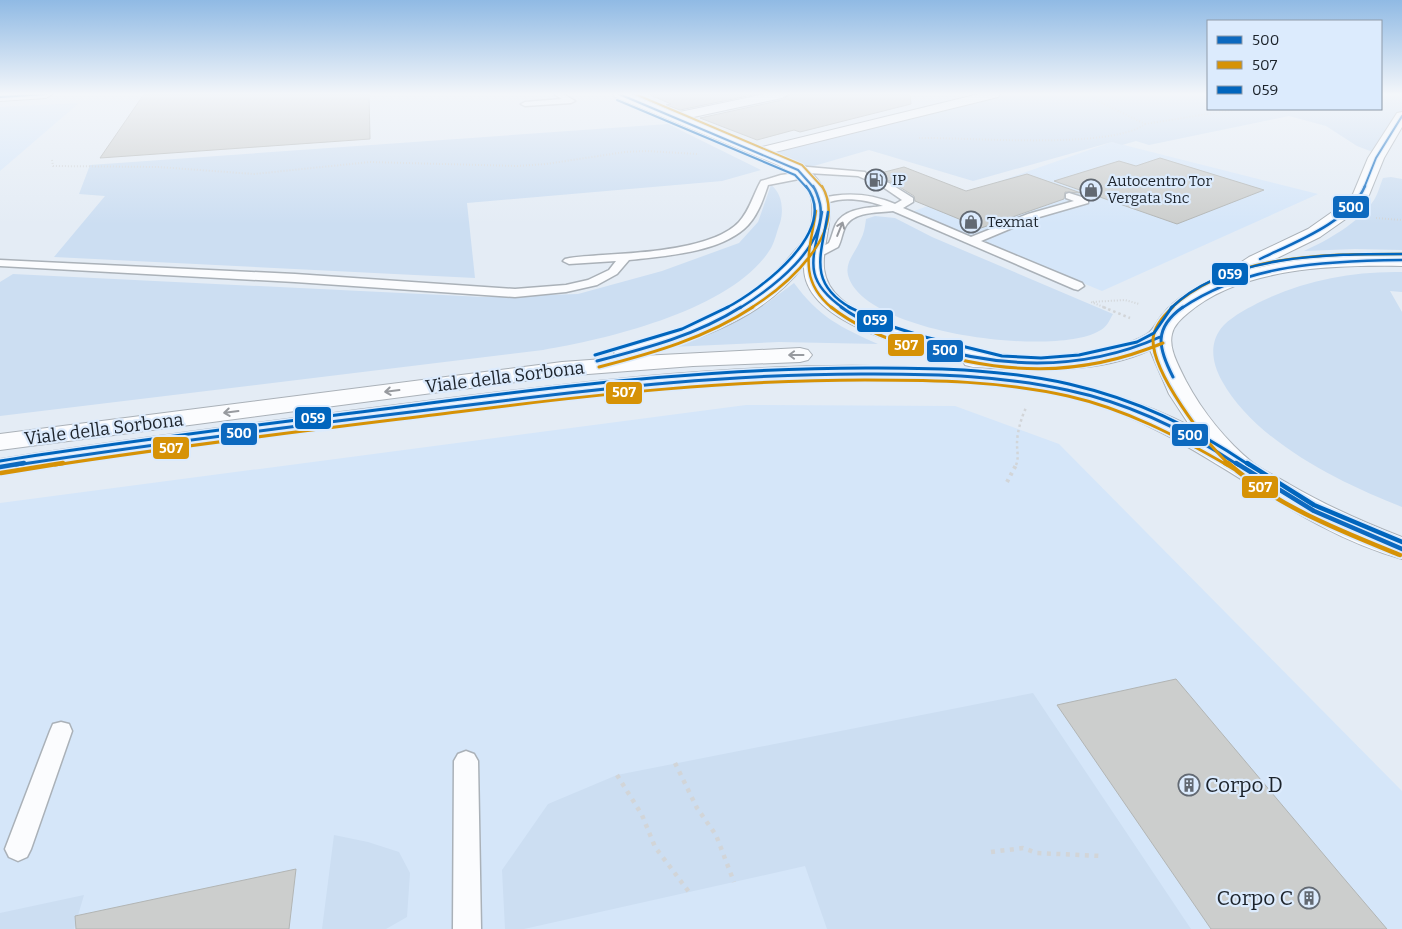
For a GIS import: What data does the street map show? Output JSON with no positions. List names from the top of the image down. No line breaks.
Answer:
{"streets":{"street":["Viale della Sorbona"]},"places":{"fuel station":["IP"],"shop":["Autocentro Tor Vergata Snc","Texmat"],"building":["Corpo D","Corpo C"]},"lines":["transit line 500","transit line 507","transit line 059"],"legend":["500","507","059"]}
